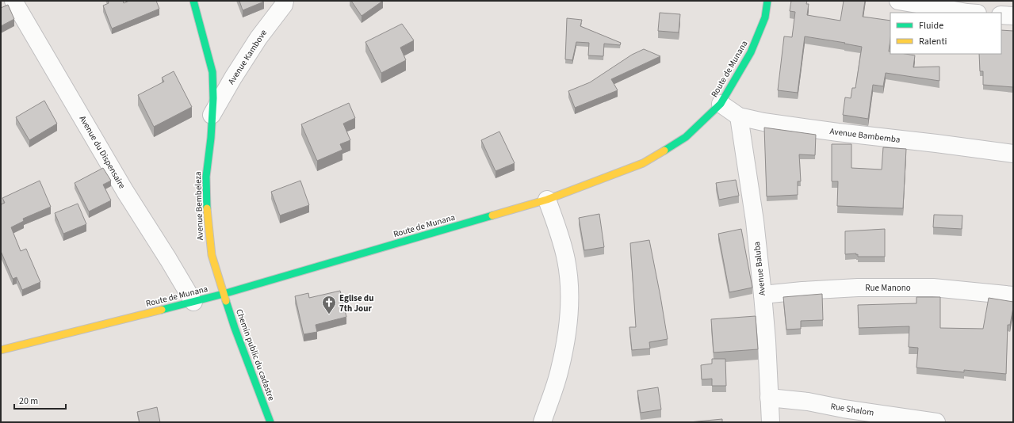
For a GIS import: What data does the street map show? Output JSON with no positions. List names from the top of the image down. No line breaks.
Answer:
{"streets":{"main road":["Route de Munana","Avenue Bembeleza","Chemin public du cadastre"],"street":["Avenue Kambove","Avenue Bambemba","Avenue du Dispensaire","Avenue Baluba","Rue Manono","Rue Shalom"]},"crossings":[["Avenue Kambove","Avenue Bembeleza"],["Route de Munana","Avenue Bambemba"],["Route de Munana","Avenue du Dispensaire"],["Route de Munana","Avenue Bembeleza"],["Route de Munana","Chemin public du cadastre"],["Avenue Bambemba","Avenue Baluba"],["Avenue Bembeleza","Chemin public du cadastre"],["Avenue Baluba","Rue Manono"],["Avenue Baluba","Rue Shalom"]],"places":{"church":["Eglise du 7th Jour"]},"legend":["Fluide","Ralenti"],"scale_bar":"20 m"}
